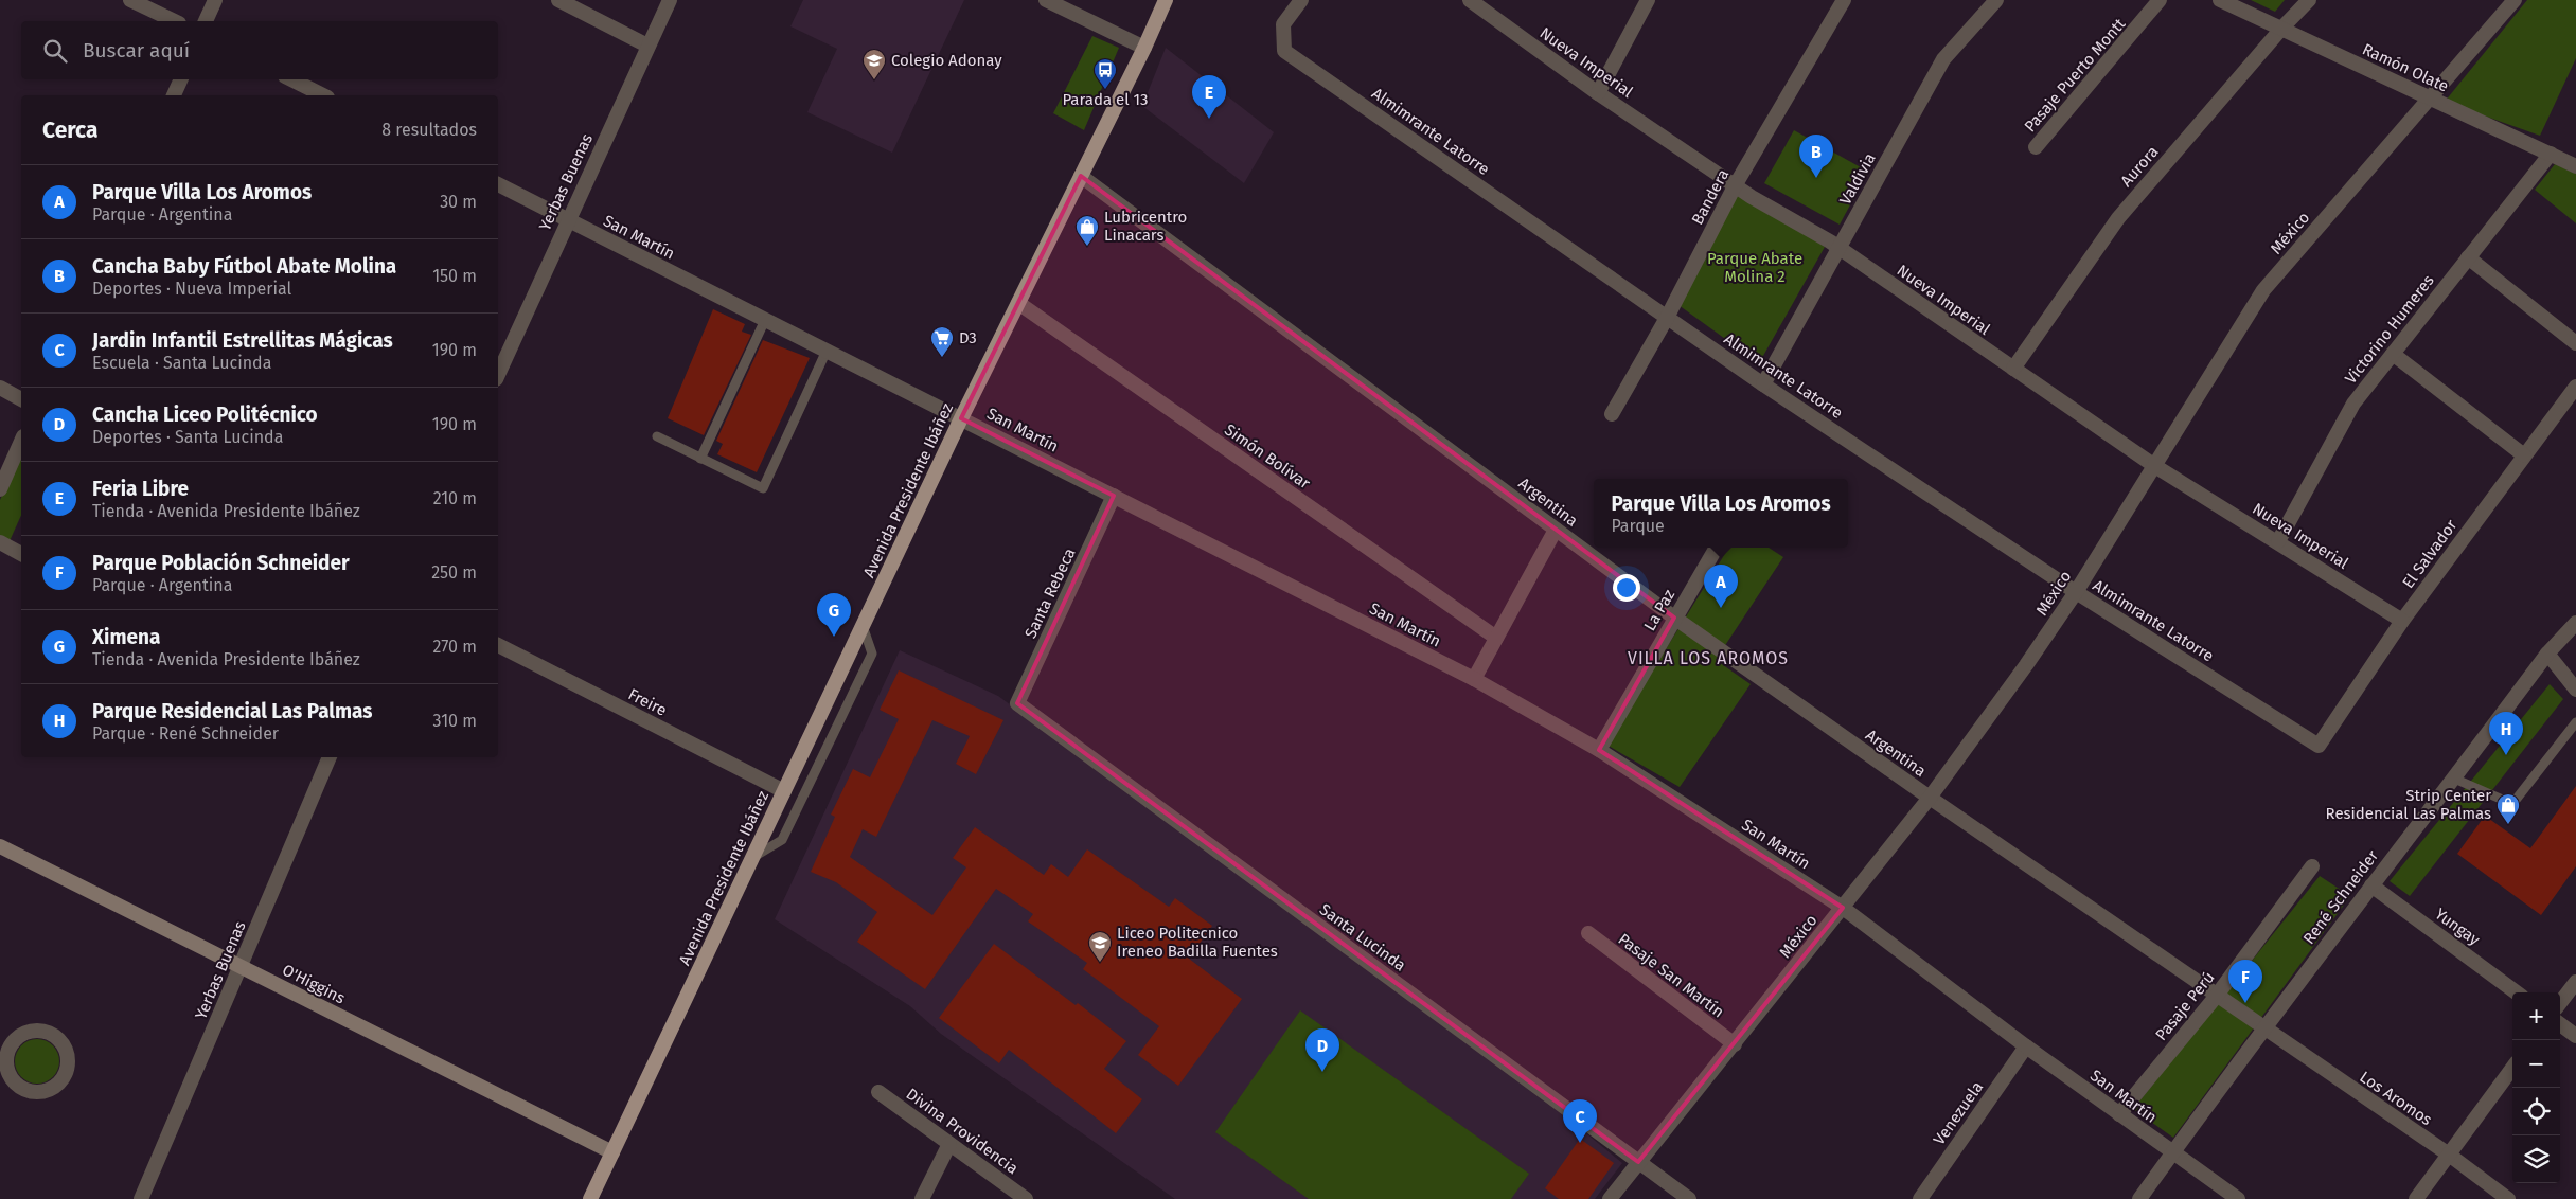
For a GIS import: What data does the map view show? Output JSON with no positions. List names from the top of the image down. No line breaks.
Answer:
{"streets":{"main road":["Avenida Presidente Ibáñez","O'Higgins"],"street":["Nueva Imperial","Ramón Olate","Pasaje Puerto Montt","Almimrante Latorre","Aurora","Valdivia","Yerbas Buenas","Bandera","México","San Martín","Victorino Humeres","Simón Bolívar","Argentina","El Salvador","Santa Rebeca","La Paz","Freire","René Schneider","Yungay","Santa Lucinda","Pasaje San Martín","Pasaje Perú","Los Aromos","Venezuela","Divina Providencia"]},"crossings":[["Nueva Imperial","Aurora"],["Nueva Imperial","Valdivia"],["Nueva Imperial","Bandera"],["Nueva Imperial","México"],["Nueva Imperial","Victorino Humeres"],["Nueva Imperial","El Salvador"],["Ramón Olate","Aurora"],["Ramón Olate","México"],["Ramón Olate","Victorino Humeres"],["Almimrante Latorre","Valdivia"],["Almimrante Latorre","Bandera"],["Almimrante Latorre","México"],["Almimrante Latorre","El Salvador"],["Yerbas Buenas","San Martín"],["Yerbas Buenas","O'Higgins"],["México","San Martín"],["México","Argentina"],["México","Santa Lucinda"],["México","Pasaje San Martín"],["San Martín","Avenida Presidente Ibáñez"],["San Martín","Santa Rebeca"],["San Martín","La Paz"],["San Martín","René Schneider"],["San Martín","Pasaje Perú"],["San Martín","Venezuela"],["Simón Bolívar","Avenida Presidente Ibáñez"],["Avenida Presidente Ibáñez","Argentina"],["Avenida Presidente Ibáñez","Freire"],["Avenida Presidente Ibáñez","O'Higgins"],["Argentina","La Paz"],["Argentina","René Schneider"],["Argentina","Pasaje Perú"],["Argentina","Los Aromos"],["Santa Rebeca","Santa Lucinda"],["René Schneider","Yungay"],["René Schneider","Los Aromos"]],"districts":["VILLA LOS AROMOS"],"parks":["Parque Abate Molina 2"],"places":{"school or university":["Colegio Adonay","Liceo Politecnico Ireneo Badilla Fuentes"],"bus stop":["Parada el 13"],"shop":["Lubricentro Linacars","Strip Center Residencial Las Palmas"],"supermarket":["D3"]},"page":{"search":"Buscar aquí","pins":["E","B","A","G","H","F","D","C"],"heading":["Cerca","8 resultados"],"list":[{"mark":"A","name":"Parque Villa Los Aromos","note":"Parque · Argentina","value":"30 m"},{"mark":"B","name":"Cancha Baby Fútbol Abate Molina","note":"Deportes · Nueva Imperial","value":"150 m"},{"mark":"C","name":"Jardin Infantil Estrellitas Mágicas","note":"Escuela · Santa Lucinda","value":"190 m"},{"mark":"D","name":"Cancha Liceo Politécnico","note":"Deportes · Santa Lucinda","value":"190 m"},{"mark":"E","name":"Feria Libre","note":"Tienda · Avenida Presidente Ibáñez","value":"210 m"},{"mark":"F","name":"Parque Población Schneider","note":"Parque · Argentina","value":"250 m"},{"mark":"G","name":"Ximena","note":"Tienda · Avenida Presidente Ibáñez","value":"270 m"},{"mark":"H","name":"Parque Residencial Las Palmas","note":"Parque · René Schneider","value":"310 m"}],"popup":["Parque Villa Los Aromos","Parque"],"map_buttons":["+","−"]}}
